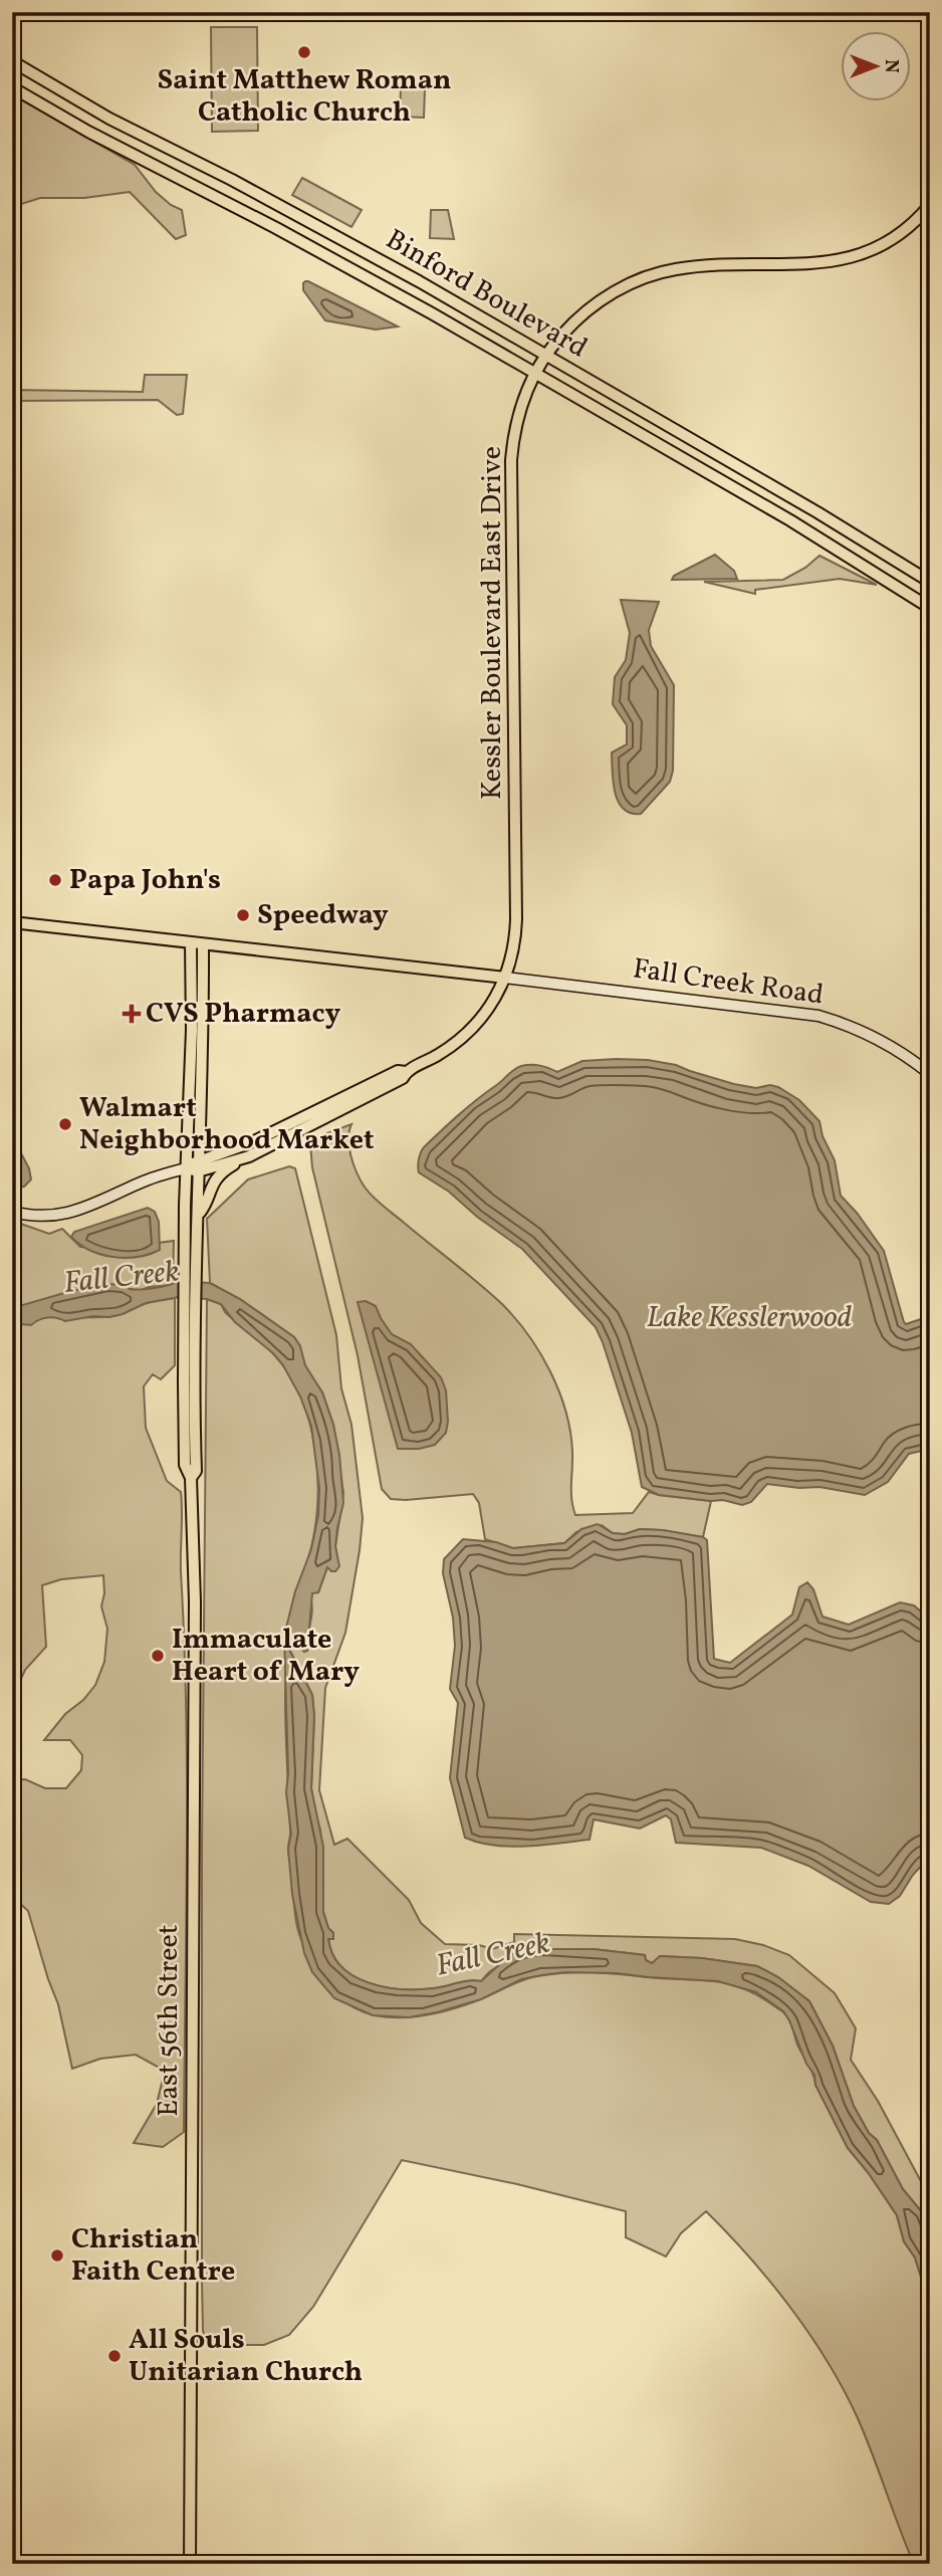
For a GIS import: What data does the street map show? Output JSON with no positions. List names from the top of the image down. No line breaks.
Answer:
{"streets":{"main road":["Binford Boulevard","Kessler Boulevard East Drive","Fall Creek Road","East 56th Street"]},"crossings":[["Binford Boulevard","Kessler Boulevard East Drive"],["Kessler Boulevard East Drive","Fall Creek Road"],["Kessler Boulevard East Drive","East 56th Street"]],"water":["Fall Creek","Lake Kesslerwood"],"places":{"other":["Saint Matthew Roman Catholic Church","Papa John's","Speedway","Walmart Neighborhood Market","Immaculate Heart of Mary","Christian Faith Centre","All Souls Unitarian Church"],"health":["CVS Pharmacy"]},"north":"right"}
